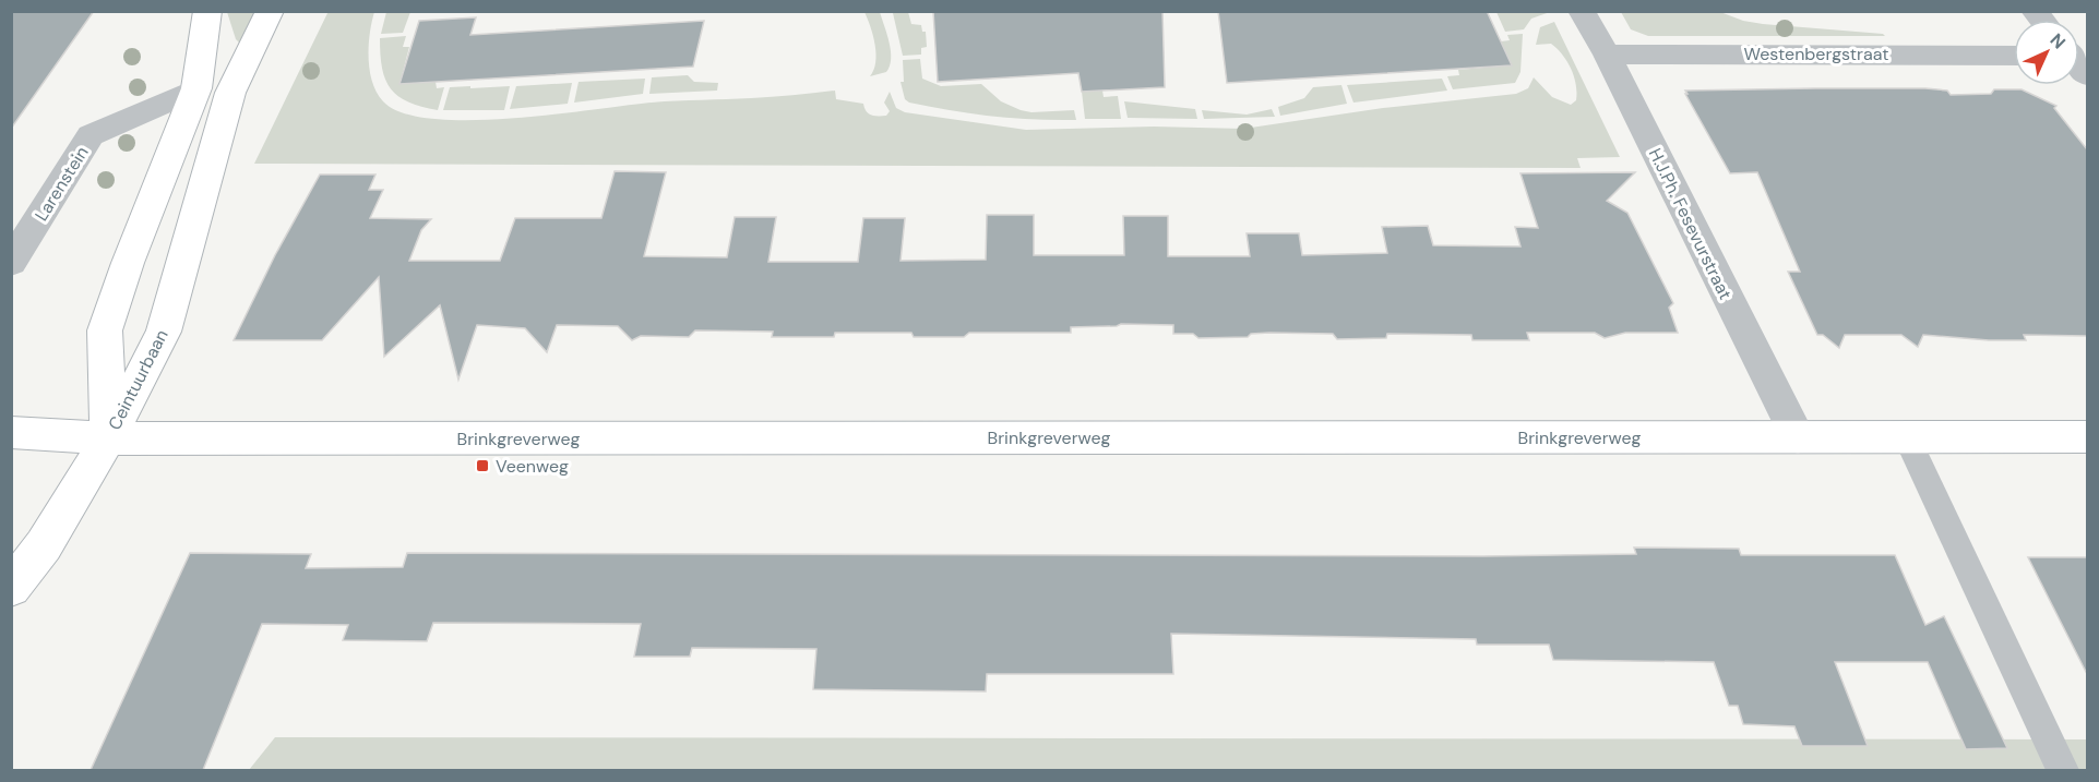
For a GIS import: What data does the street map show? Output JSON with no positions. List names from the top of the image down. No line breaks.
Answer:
{"streets":{"street":["Westenbergstraat","Larenstein","H.J.Ph. Fesevurstraat","Ceintuurbaan","Brinkgreverweg"]},"crossings":[["Westenbergstraat","H.J.Ph. Fesevurstraat"],["Larenstein","Ceintuurbaan"],["H.J.Ph. Fesevurstraat","Brinkgreverweg"],["Ceintuurbaan","Brinkgreverweg"]],"places":{"transit":["Veenweg"]},"north":"top right"}
